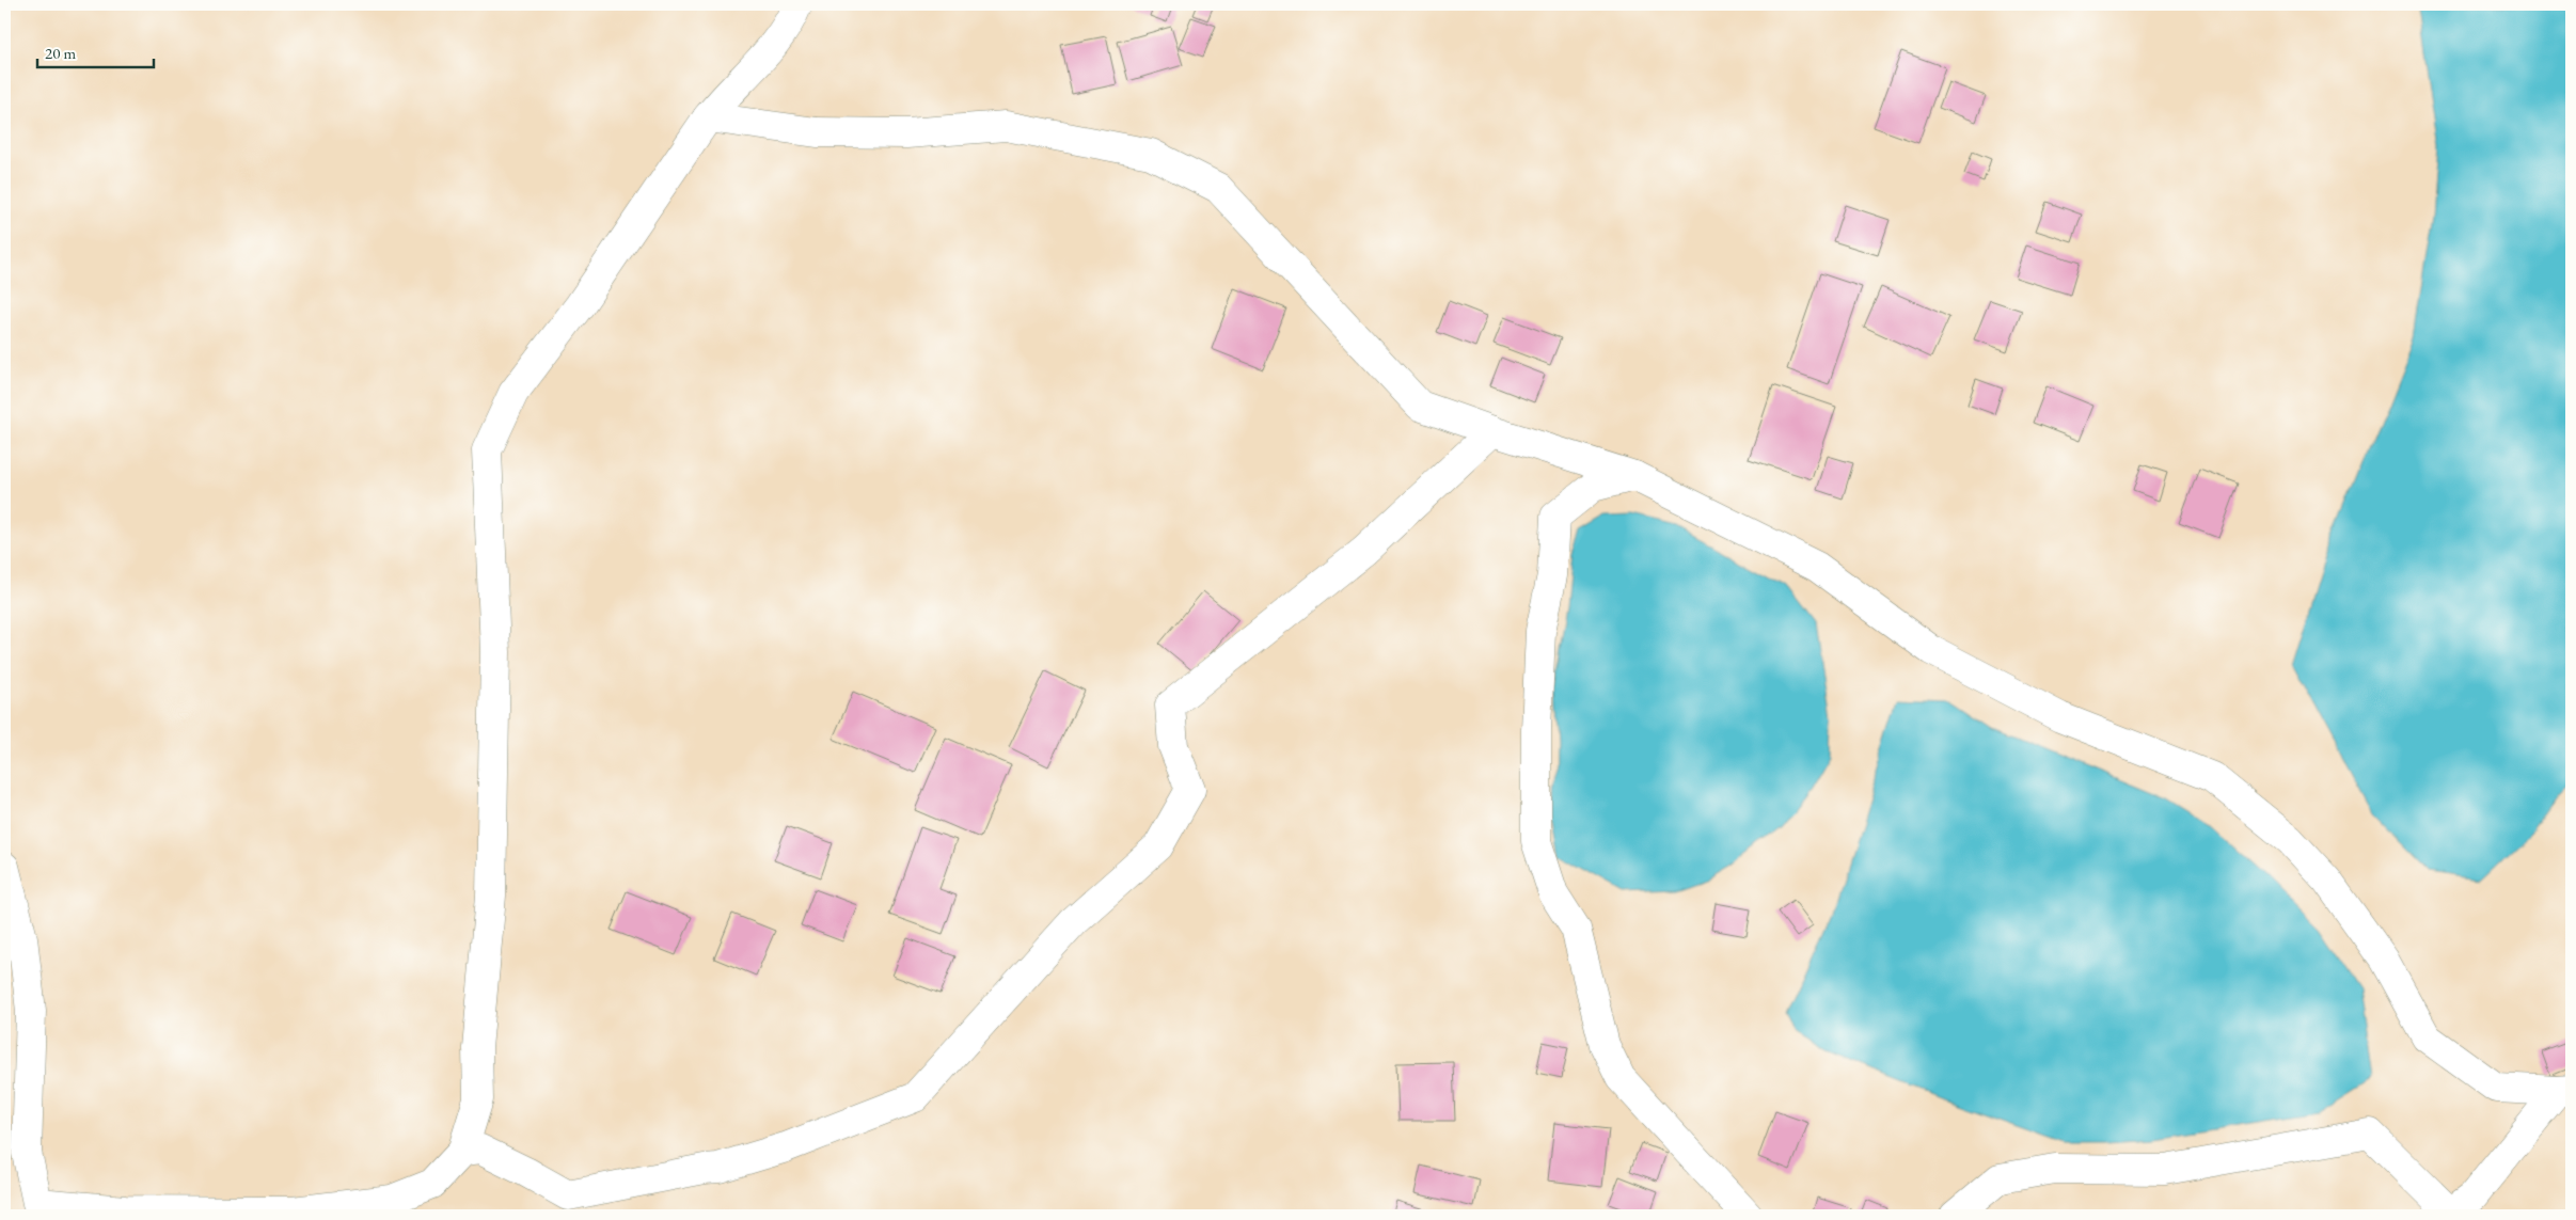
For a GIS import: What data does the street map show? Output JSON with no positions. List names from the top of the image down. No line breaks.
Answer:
{"scale_bar":"20 m"}
